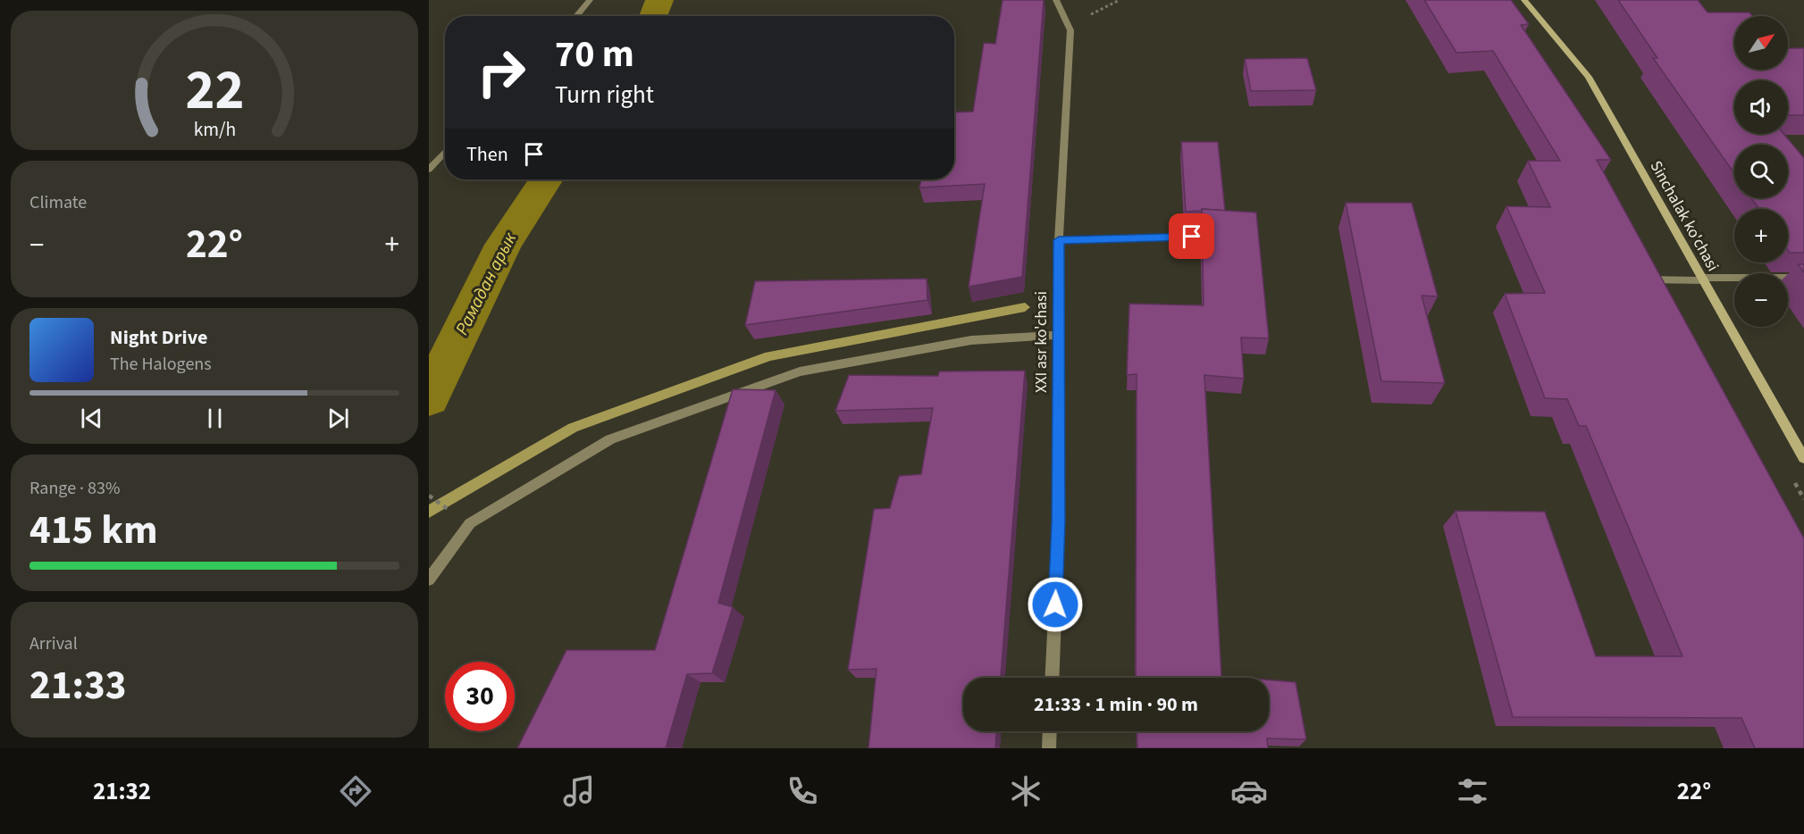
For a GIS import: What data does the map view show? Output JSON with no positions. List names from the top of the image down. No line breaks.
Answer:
{"streets":{"street":["Sinchalak ko'chasi","XXI asr ko'chasi"]},"water":["Рамадан арык"],"north":"top right","page":{"map_buttons":["+","−"],"turn":["70 m","Turn right"],"then":"Then","tile":["Climate",["Range · 83%","415 km"],["Arrival","21:33"]],"heat":["−","22°","+"],"song":["Night Drive","The Halogens"],"limit":"30","trip":"21:33 · 1 min · 90 m","tabs":["21:32","22°"],"gauge":["22","km/h"]}}
